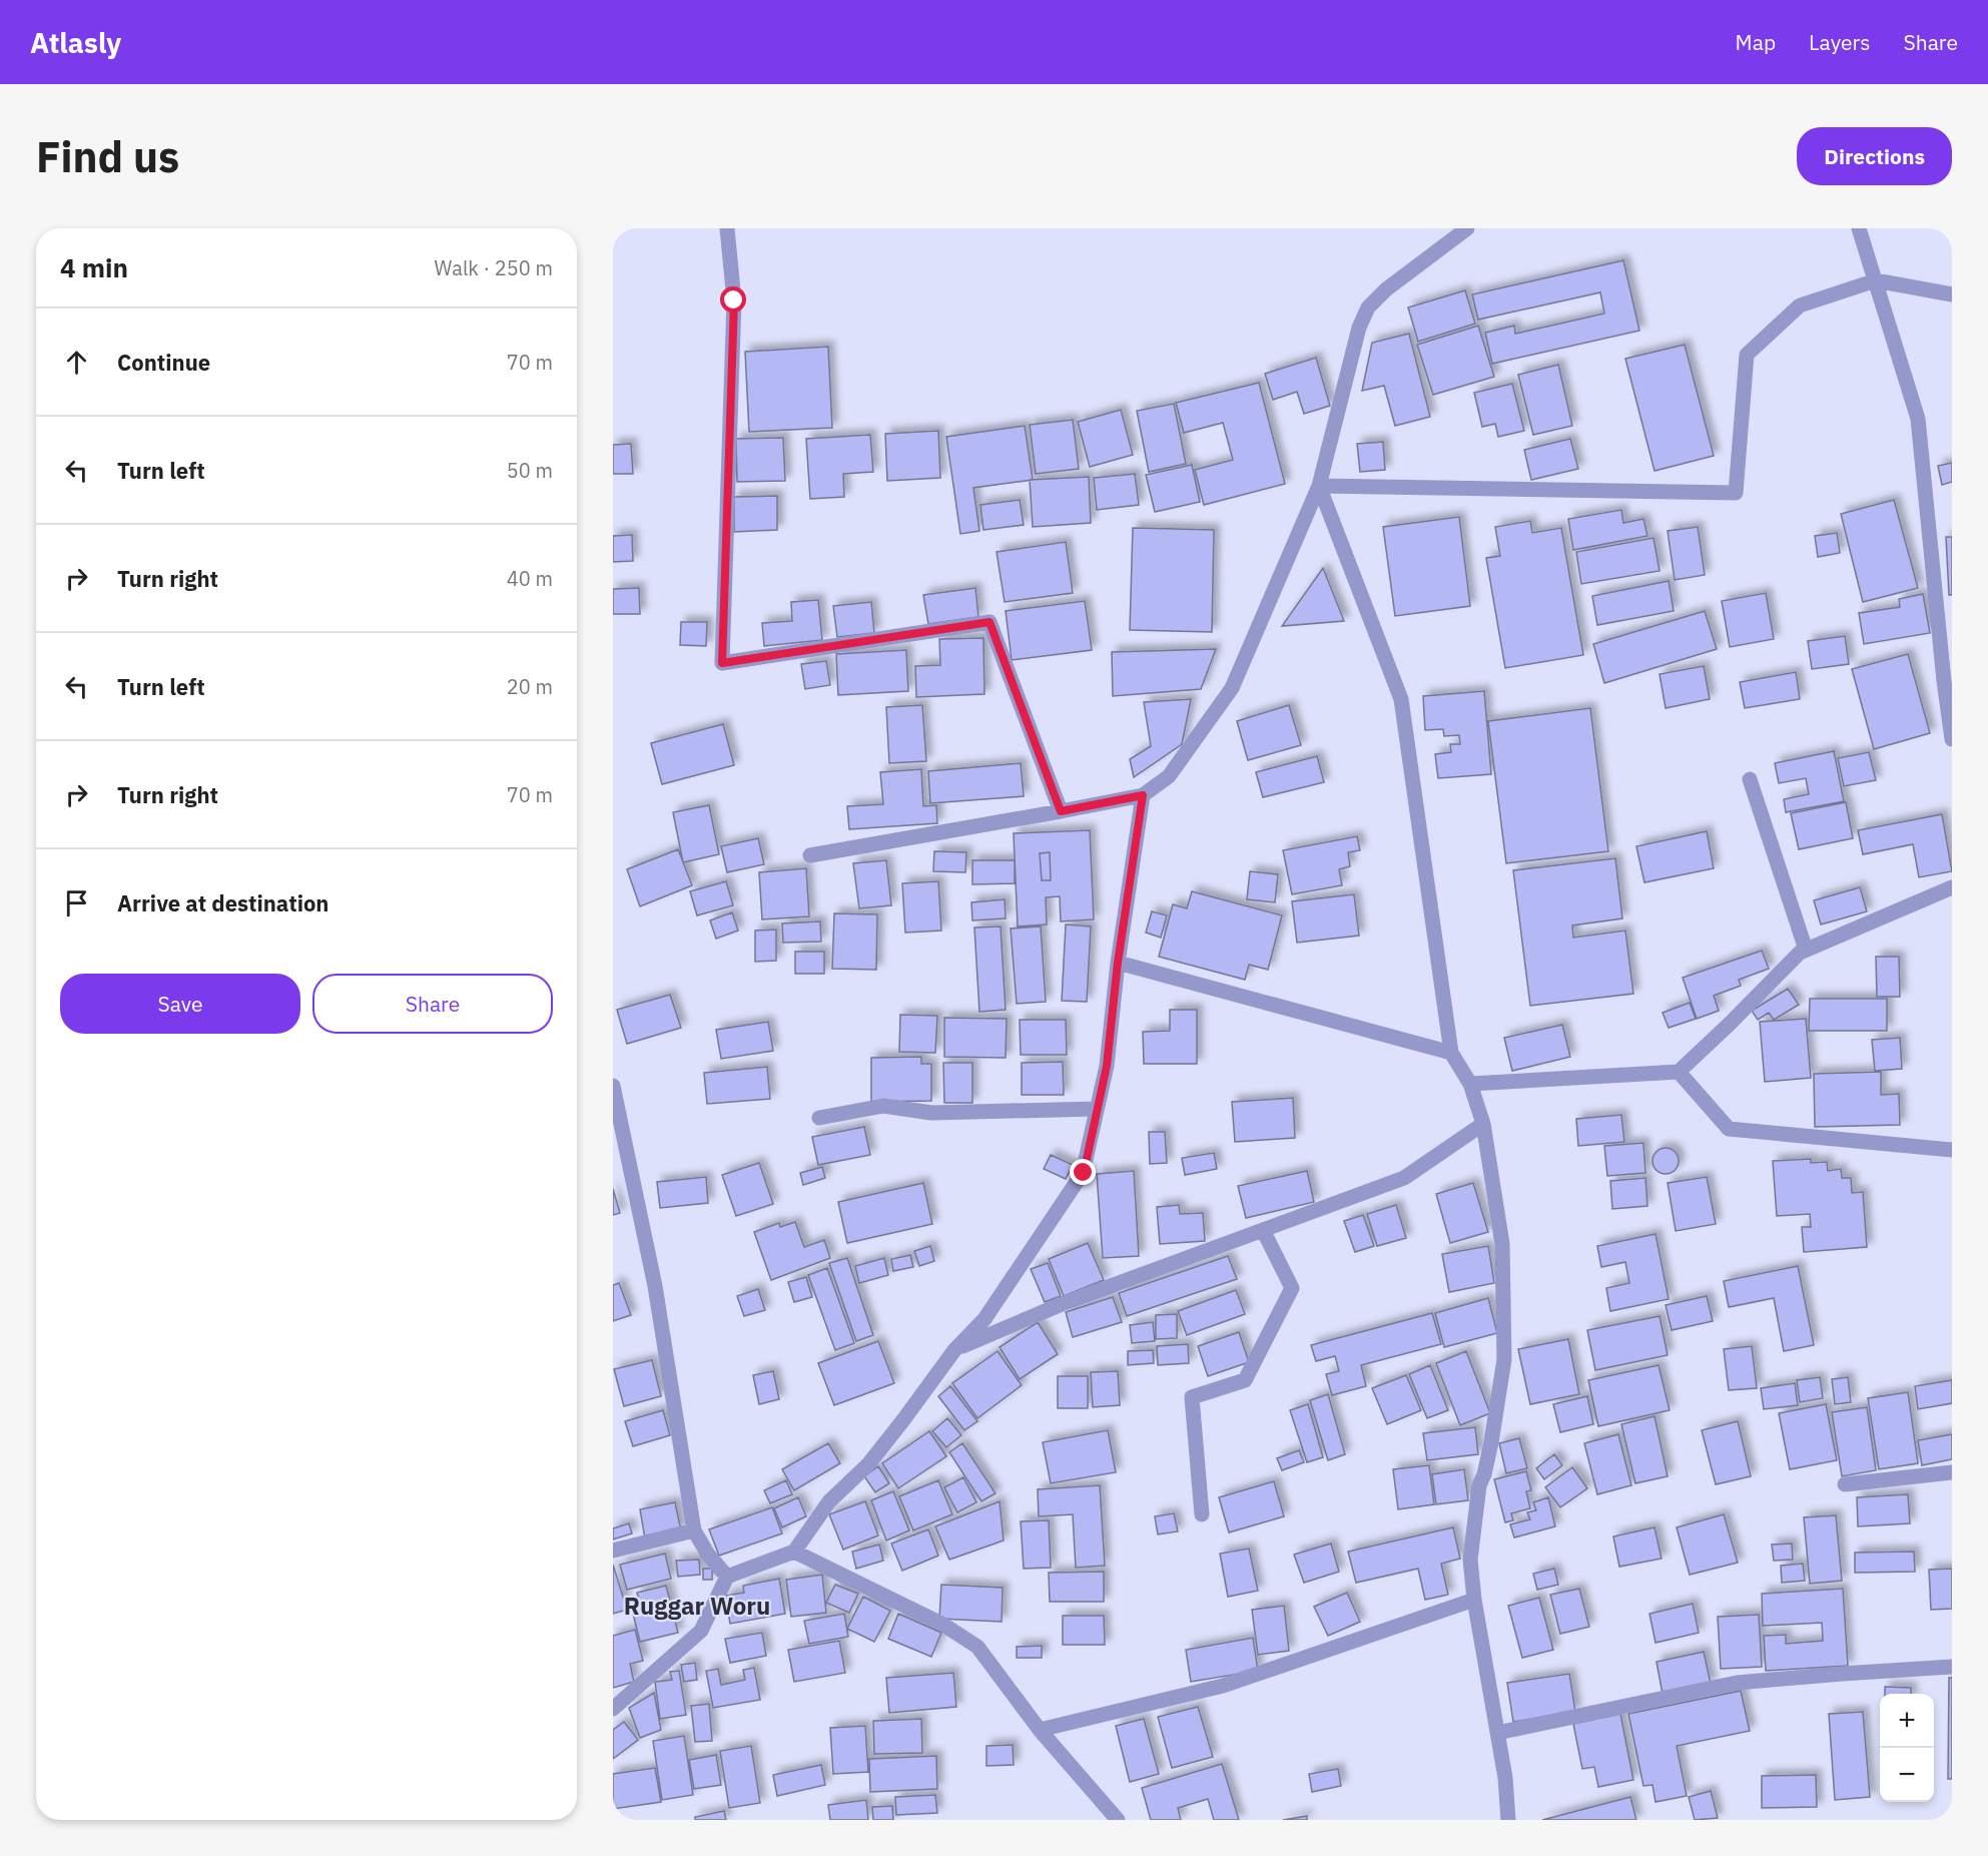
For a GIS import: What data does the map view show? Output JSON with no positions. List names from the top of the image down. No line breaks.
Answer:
{"districts":["Ruggar Woru"],"page":{"header":"Atlasly","nav":["Map","Layers","Share"],"buttons":["Directions",["Save","Share"]],"title":"Find us","heading":["4 min","Walk · 250 m"],"list":[["Continue","70 m"],["Turn left","50 m"],["Turn right","40 m"],["Turn left","20 m"],["Turn right","70 m"],"Arrive at destination"],"map_buttons":["+","−"]}}
